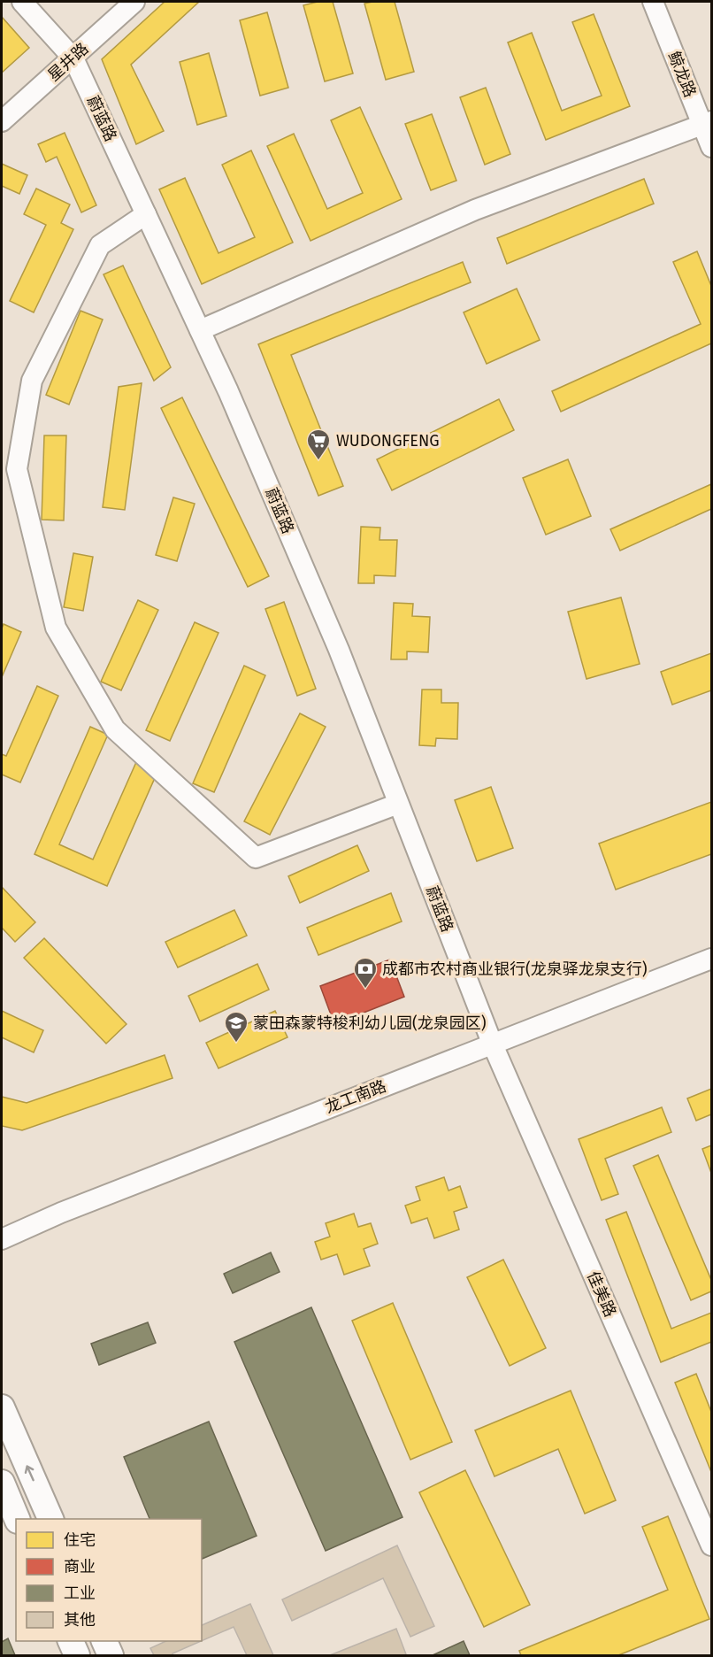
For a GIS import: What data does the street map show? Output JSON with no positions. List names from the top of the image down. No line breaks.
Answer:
{"streets":{"street":["星井路","鲸龙路","蔚蓝路","龙工南路","佳美路"]},"crossings":[["星井路","蔚蓝路"],["蔚蓝路","龙工南路"],["蔚蓝路","佳美路"],["龙工南路","佳美路"]],"places":{"supermarket":["WUDONGFENG"],"bank":["成都市农村商业银行(龙泉驿龙泉支行)"],"school or university":["蒙田森蒙特梭利幼儿园(龙泉园区)"]},"legend":["住宅","商业","工业","其他"]}
